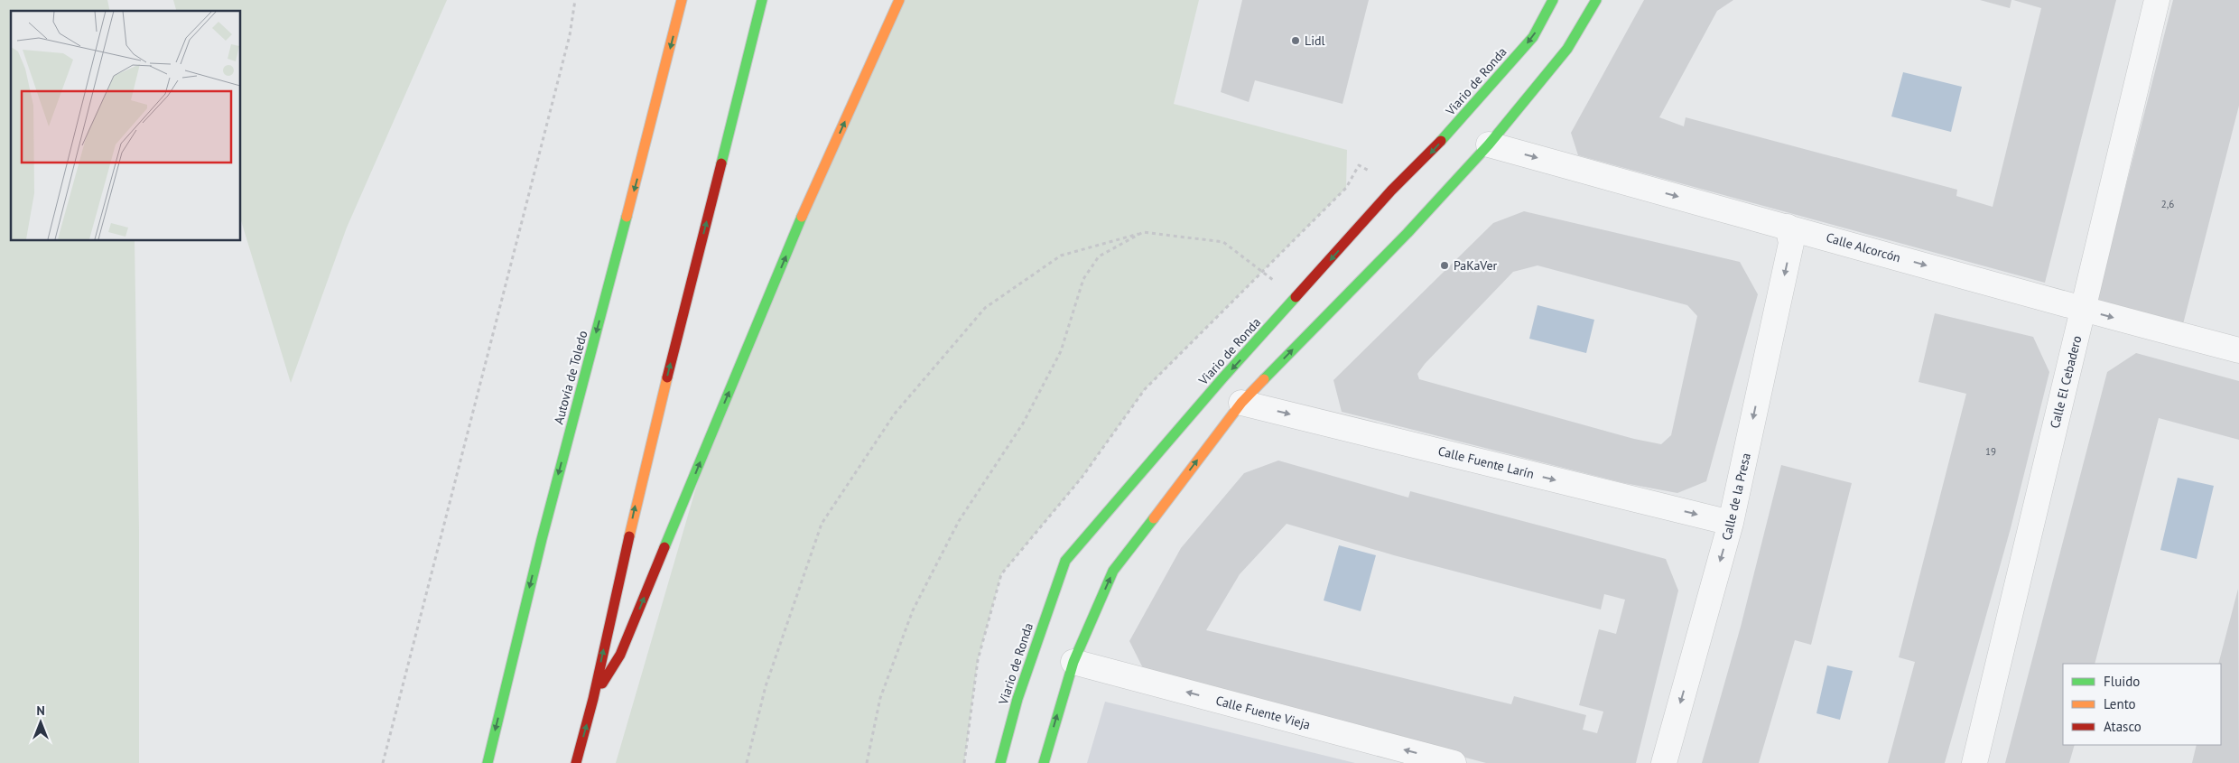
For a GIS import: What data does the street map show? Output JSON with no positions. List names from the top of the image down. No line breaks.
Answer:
{"streets":{"main road":["Viario de Ronda","Autovía de Toledo"],"street":["Calle Alcorcón","Calle El Cebadero","Calle Fuente Larín","Calle de la Presa","Calle Fuente Vieja"]},"crossings":[["Calle Alcorcón","Calle El Cebadero"],["Calle Alcorcón","Calle de la Presa"],["Calle Fuente Larín","Calle de la Presa"]],"one_way":["Calle Alcorcón","Calle Fuente Larín","Calle de la Presa","Calle Fuente Vieja"],"places":["Lidl","PaKaVer"],"house_numbers":["2,6","19"],"legend":["Fluido","Lento","Atasco"],"north":"top"}
